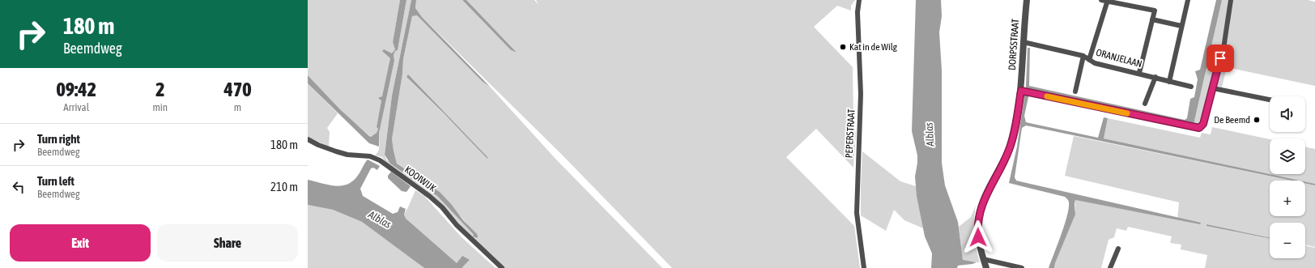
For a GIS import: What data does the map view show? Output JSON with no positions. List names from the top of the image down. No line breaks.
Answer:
{"streets":{"street":["DORPSSTRAAT","ORANJELAAN","PEPERSTRAAT","KOOIWIJK"]},"crossings":[["DORPSSTRAAT","ORANJELAAN"]],"water":["Alblas"],"places":["Kat in de Wilg","De Beemd"],"page":{"turn":["180 m","Beemdweg"],"eta":["09:42","Arrival","2","min","470","m"],"map_buttons":["+","−"],"list":[{"name":"Turn right","note":"Beemdweg","value":"180 m"},{"name":"Turn left","note":"Beemdweg","value":"210 m"}],"buttons":["Exit","Share"]}}
